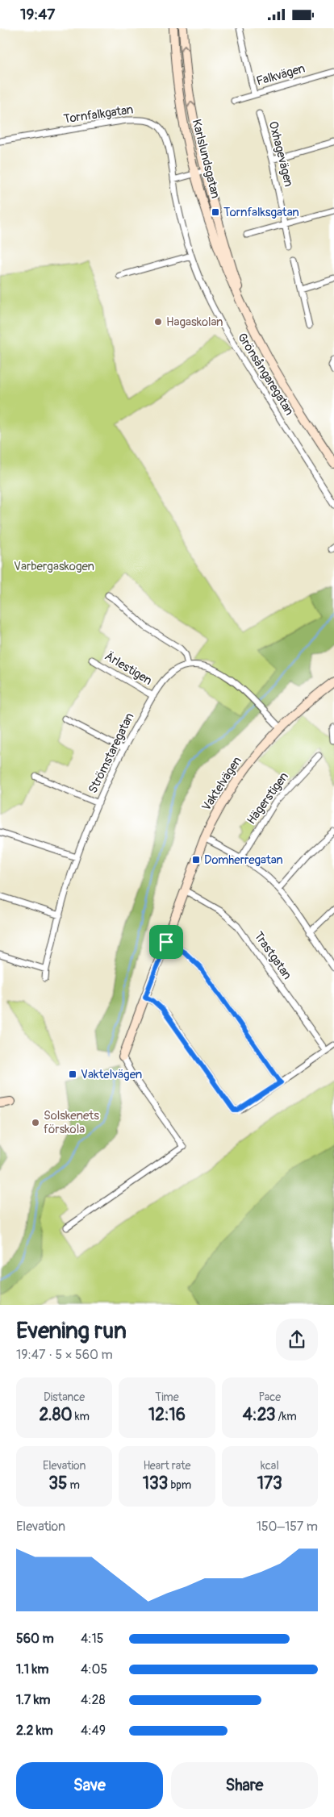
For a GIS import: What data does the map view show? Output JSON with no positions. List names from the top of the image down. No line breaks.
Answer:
{"streets":{"main road":["Karlslundsgatan","Vaktelvägen"],"street":["Falkvägen","Tornfalkgatan","Oxhagevägen","Grönsångaregatan","Ärlestigen","Strömstaregatan","Hägerstigen","Trastgatan"]},"crossings":[["Tornfalkgatan","Grönsångaregatan"],["Ärlestigen","Strömstaregatan"],["Vaktelvägen","Trastgatan"]],"parks":["Varbergaskogen"],"places":{"transit":["Tornfalksgatan","Domherregatan","Vaktelvägen"],"other":["Hagaskolan","Solskenets förskola"]},"page":{"status":"19:47","heading":["Evening run","19:47 · 5 × 560 m"],"stats":[["Distance","2.80 km"],["Time","12:16"],["Pace","4:23 /km"],["Elevation","35 m"],["Heart rate","133 bpm"],["kcal","173"]],"chart":["Elevation","150–157 m"],"list":[{"name":"560 m","note":"4:15"},{"name":"1.1 km","note":"4:05"},{"name":"1.7 km","note":"4:28"},{"name":"2.2 km","note":"4:49"}],"buttons":["Save","Share"]}}
